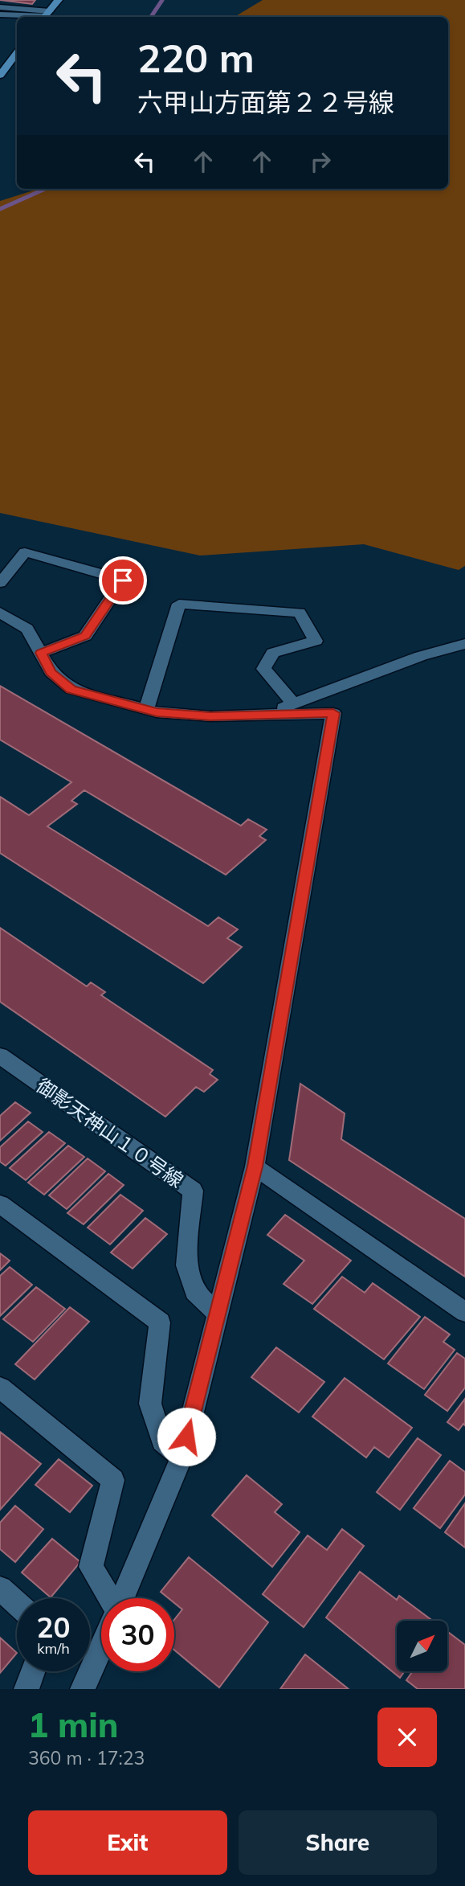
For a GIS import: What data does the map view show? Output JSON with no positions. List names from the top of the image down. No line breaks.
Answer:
{"streets":{"street":["御影天神山１０号線"]},"north":"top right","page":{"turn":["220 m","六甲山方面第２２号線"],"speed":"20 km/h","limit":"30","heading":["1 min","360 m · 17:23"],"buttons":["Exit","Share"]}}
